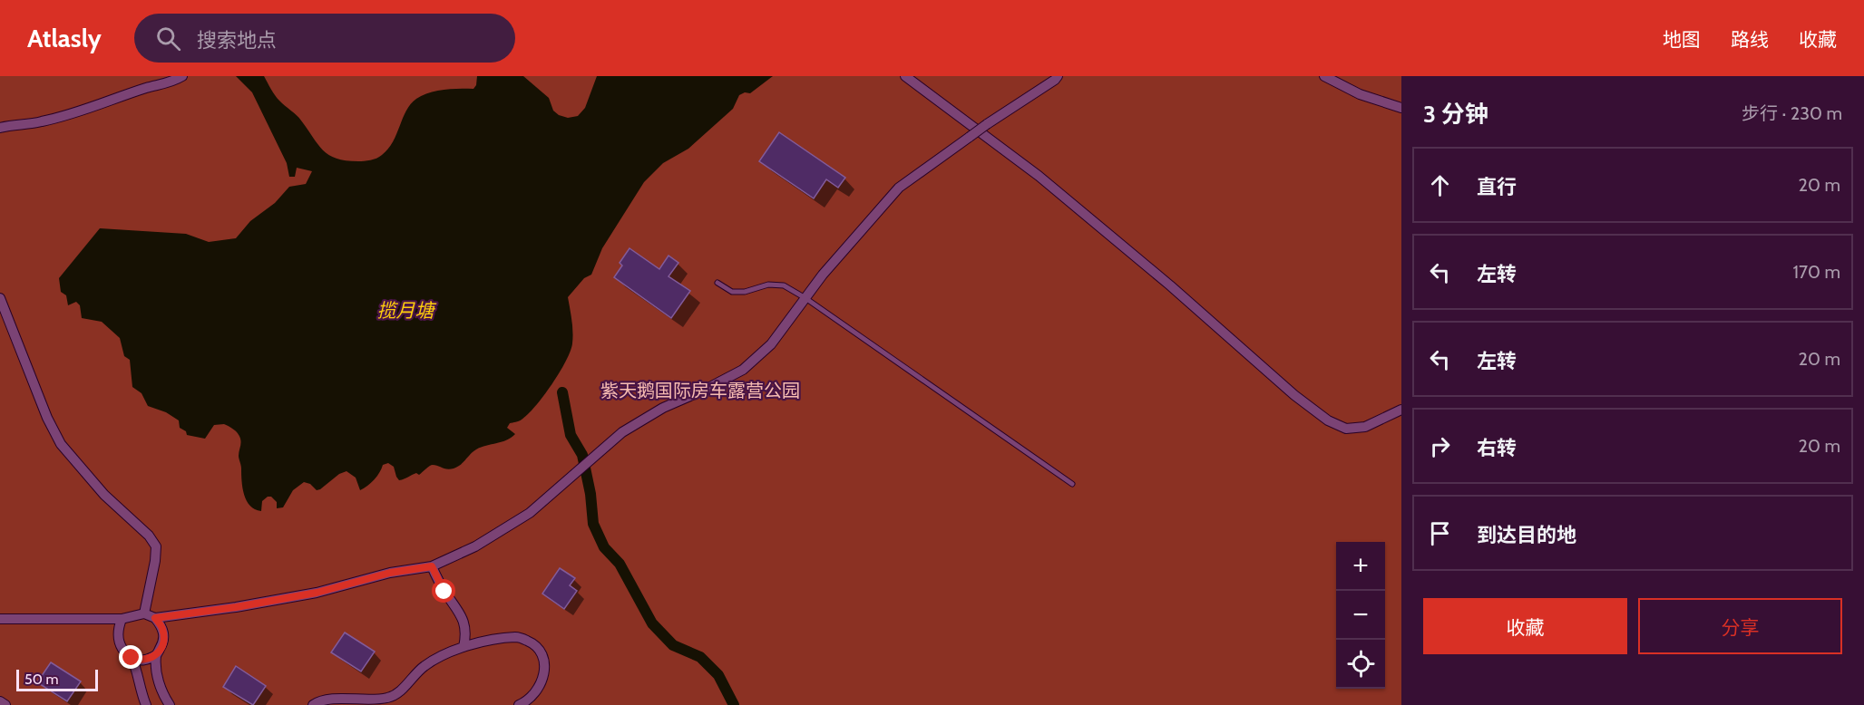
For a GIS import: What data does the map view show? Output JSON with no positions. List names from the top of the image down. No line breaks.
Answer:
{"water":["揽月塘"],"parks":["紫天鹅国际房车露营公园"],"scale_bar":"50 m","page":{"header":"Atlasly","search":"搜索地点","nav":["地图","路线","收藏"],"heading":["3 分钟","步行 · 230 m"],"list":[["直行","20 m"],["左转","170 m"],["左转","20 m"],["右转","20 m"],"到达目的地"],"map_buttons":["+","−"],"buttons":["收藏","分享"],"scale":"50 m"}}
